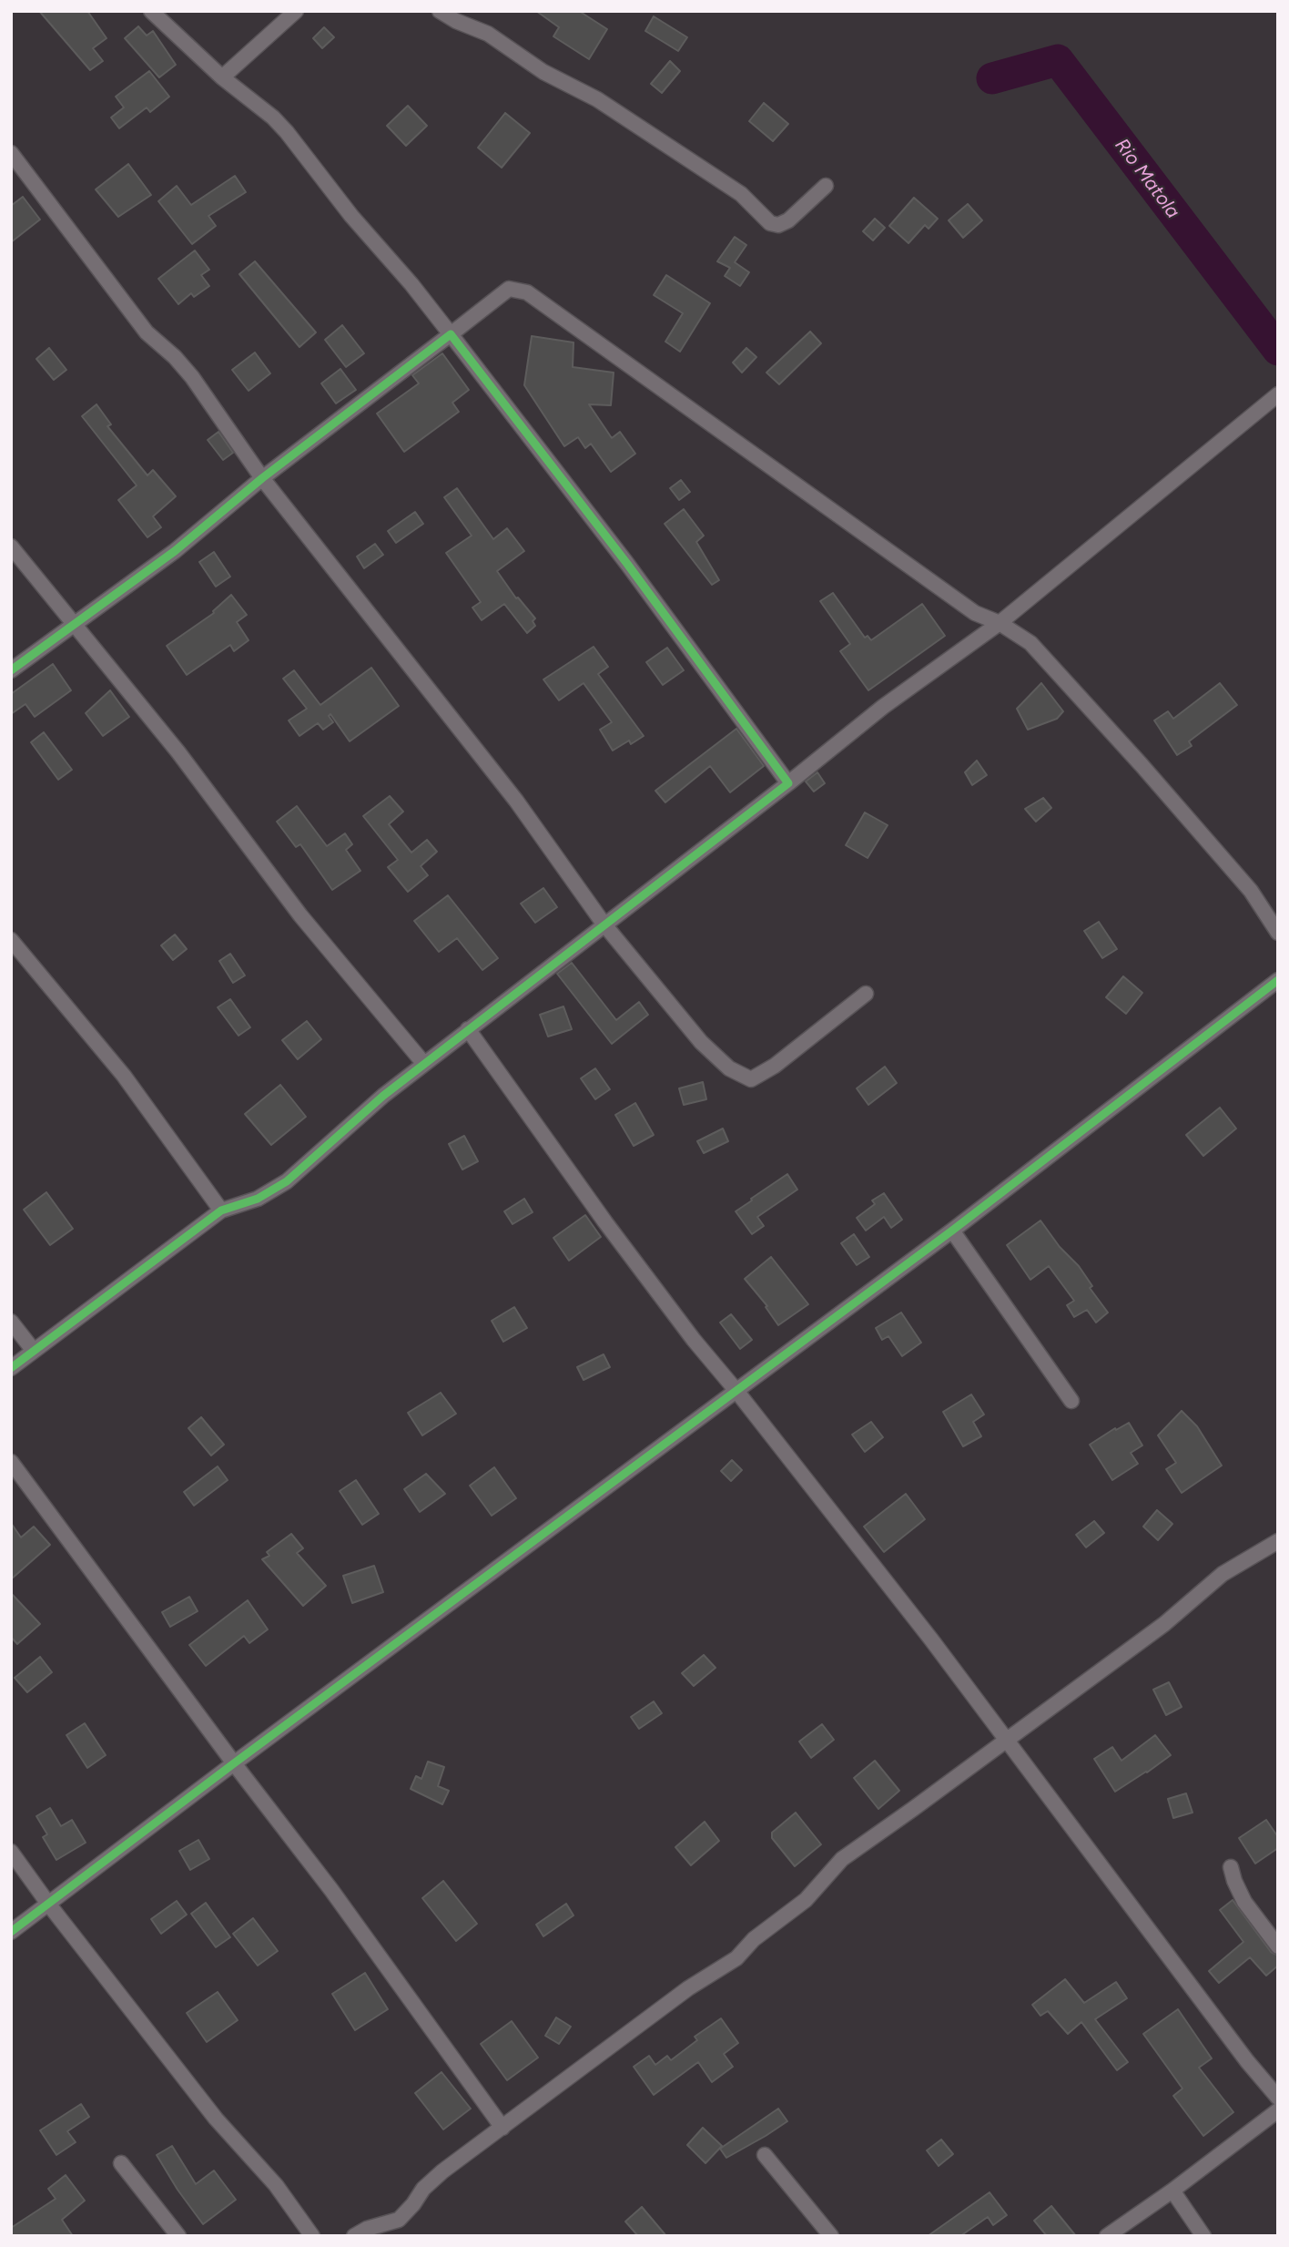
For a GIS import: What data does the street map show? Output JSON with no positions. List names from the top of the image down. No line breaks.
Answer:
{"water":["Rio Matola"]}
